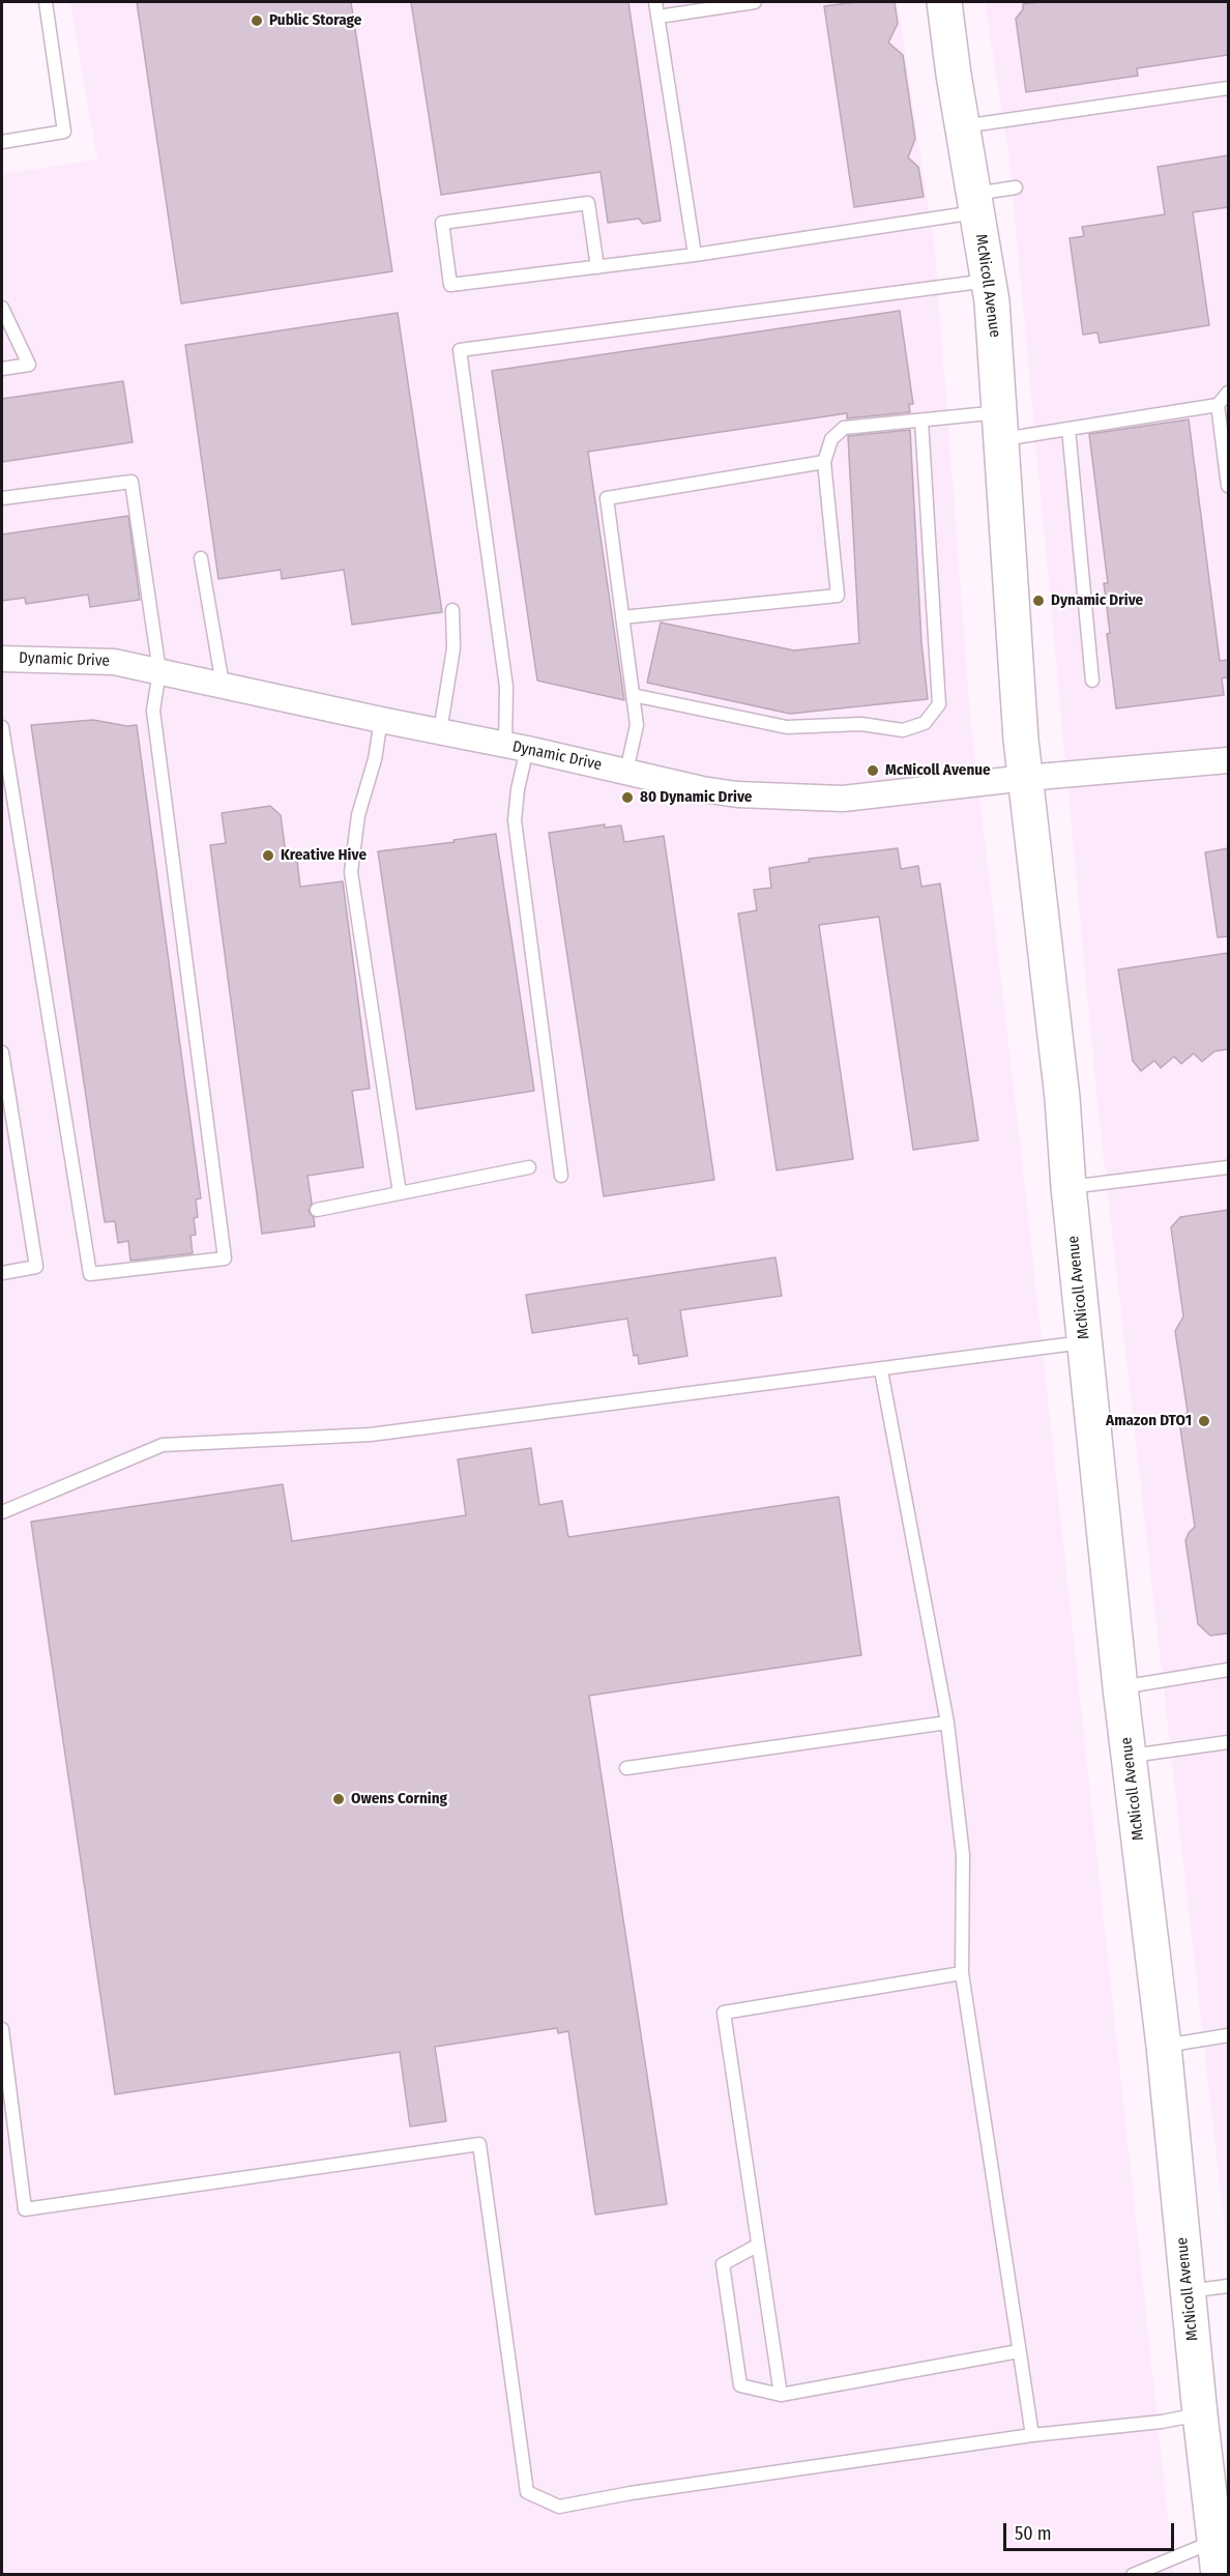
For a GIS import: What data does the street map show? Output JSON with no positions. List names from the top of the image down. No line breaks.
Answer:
{"streets":{"main road":["McNicoll Avenue"],"street":["Dynamic Drive"]},"crossings":[["McNicoll Avenue","Dynamic Drive"]],"places":["Public Storage","Dynamic Drive","McNicoll Avenue","80 Dynamic Drive","Kreative Hive","Amazon DTO1","Owens Corning"],"scale_bar":"50 m"}
